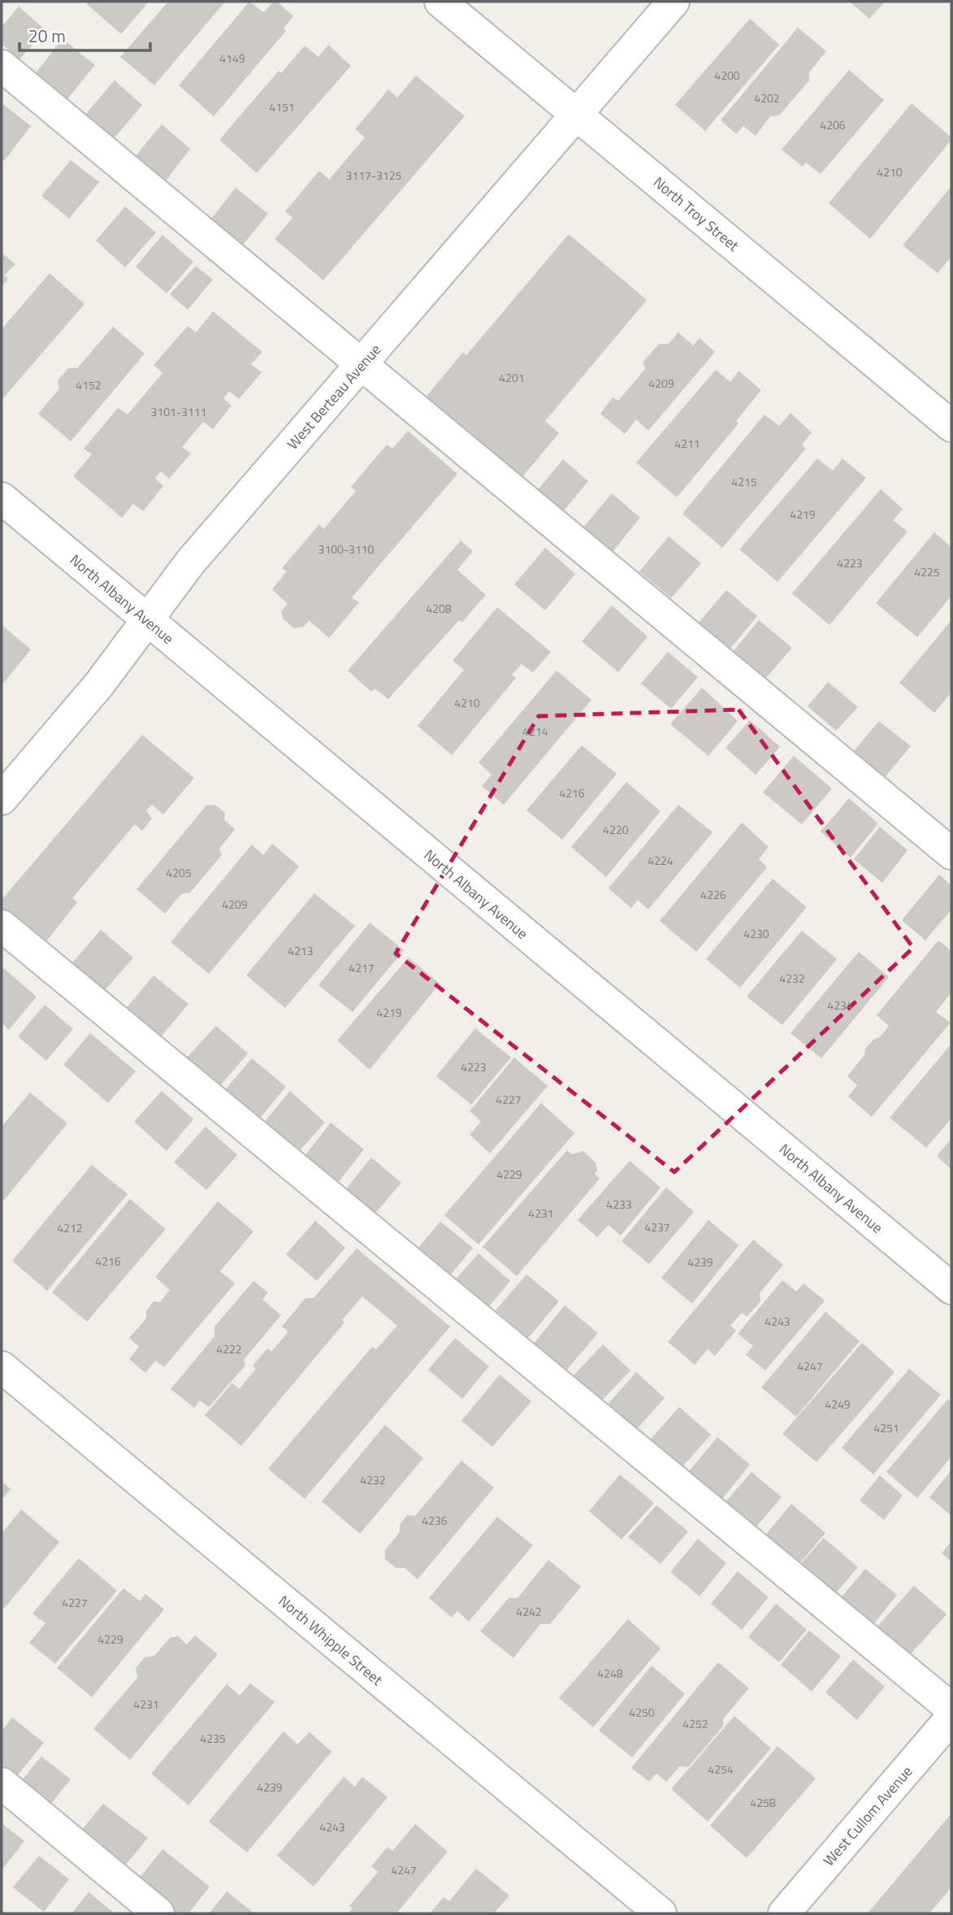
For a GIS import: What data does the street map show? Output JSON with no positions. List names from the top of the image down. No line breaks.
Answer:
{"streets":{"street":["North Troy Street","West Berteau Avenue","North Albany Avenue","North Whipple Street","West Cullom Avenue"]},"crossings":[["North Troy Street","West Berteau Avenue"],["West Berteau Avenue","North Albany Avenue"]],"house_numbers":["4149","4200","4202","4151","4206","4210","3117-3125","4201","4209","4152","3101-3111","4211","4215","4219","3100-3110","4223","4225","4208","4210","4214","4216","4220","4224","4205","4226","4209","4230","4213","4217","4232","4234","4219","4223","4227","4229","4233","4231","4237","4212","4216","4239","4243","4222","4247","4249","4251","4232","4236","4227","4242","4229","4248","4231","4250","4252","4235","4254","4239","4258","4243","4247"],"scale_bar":"20 m"}
